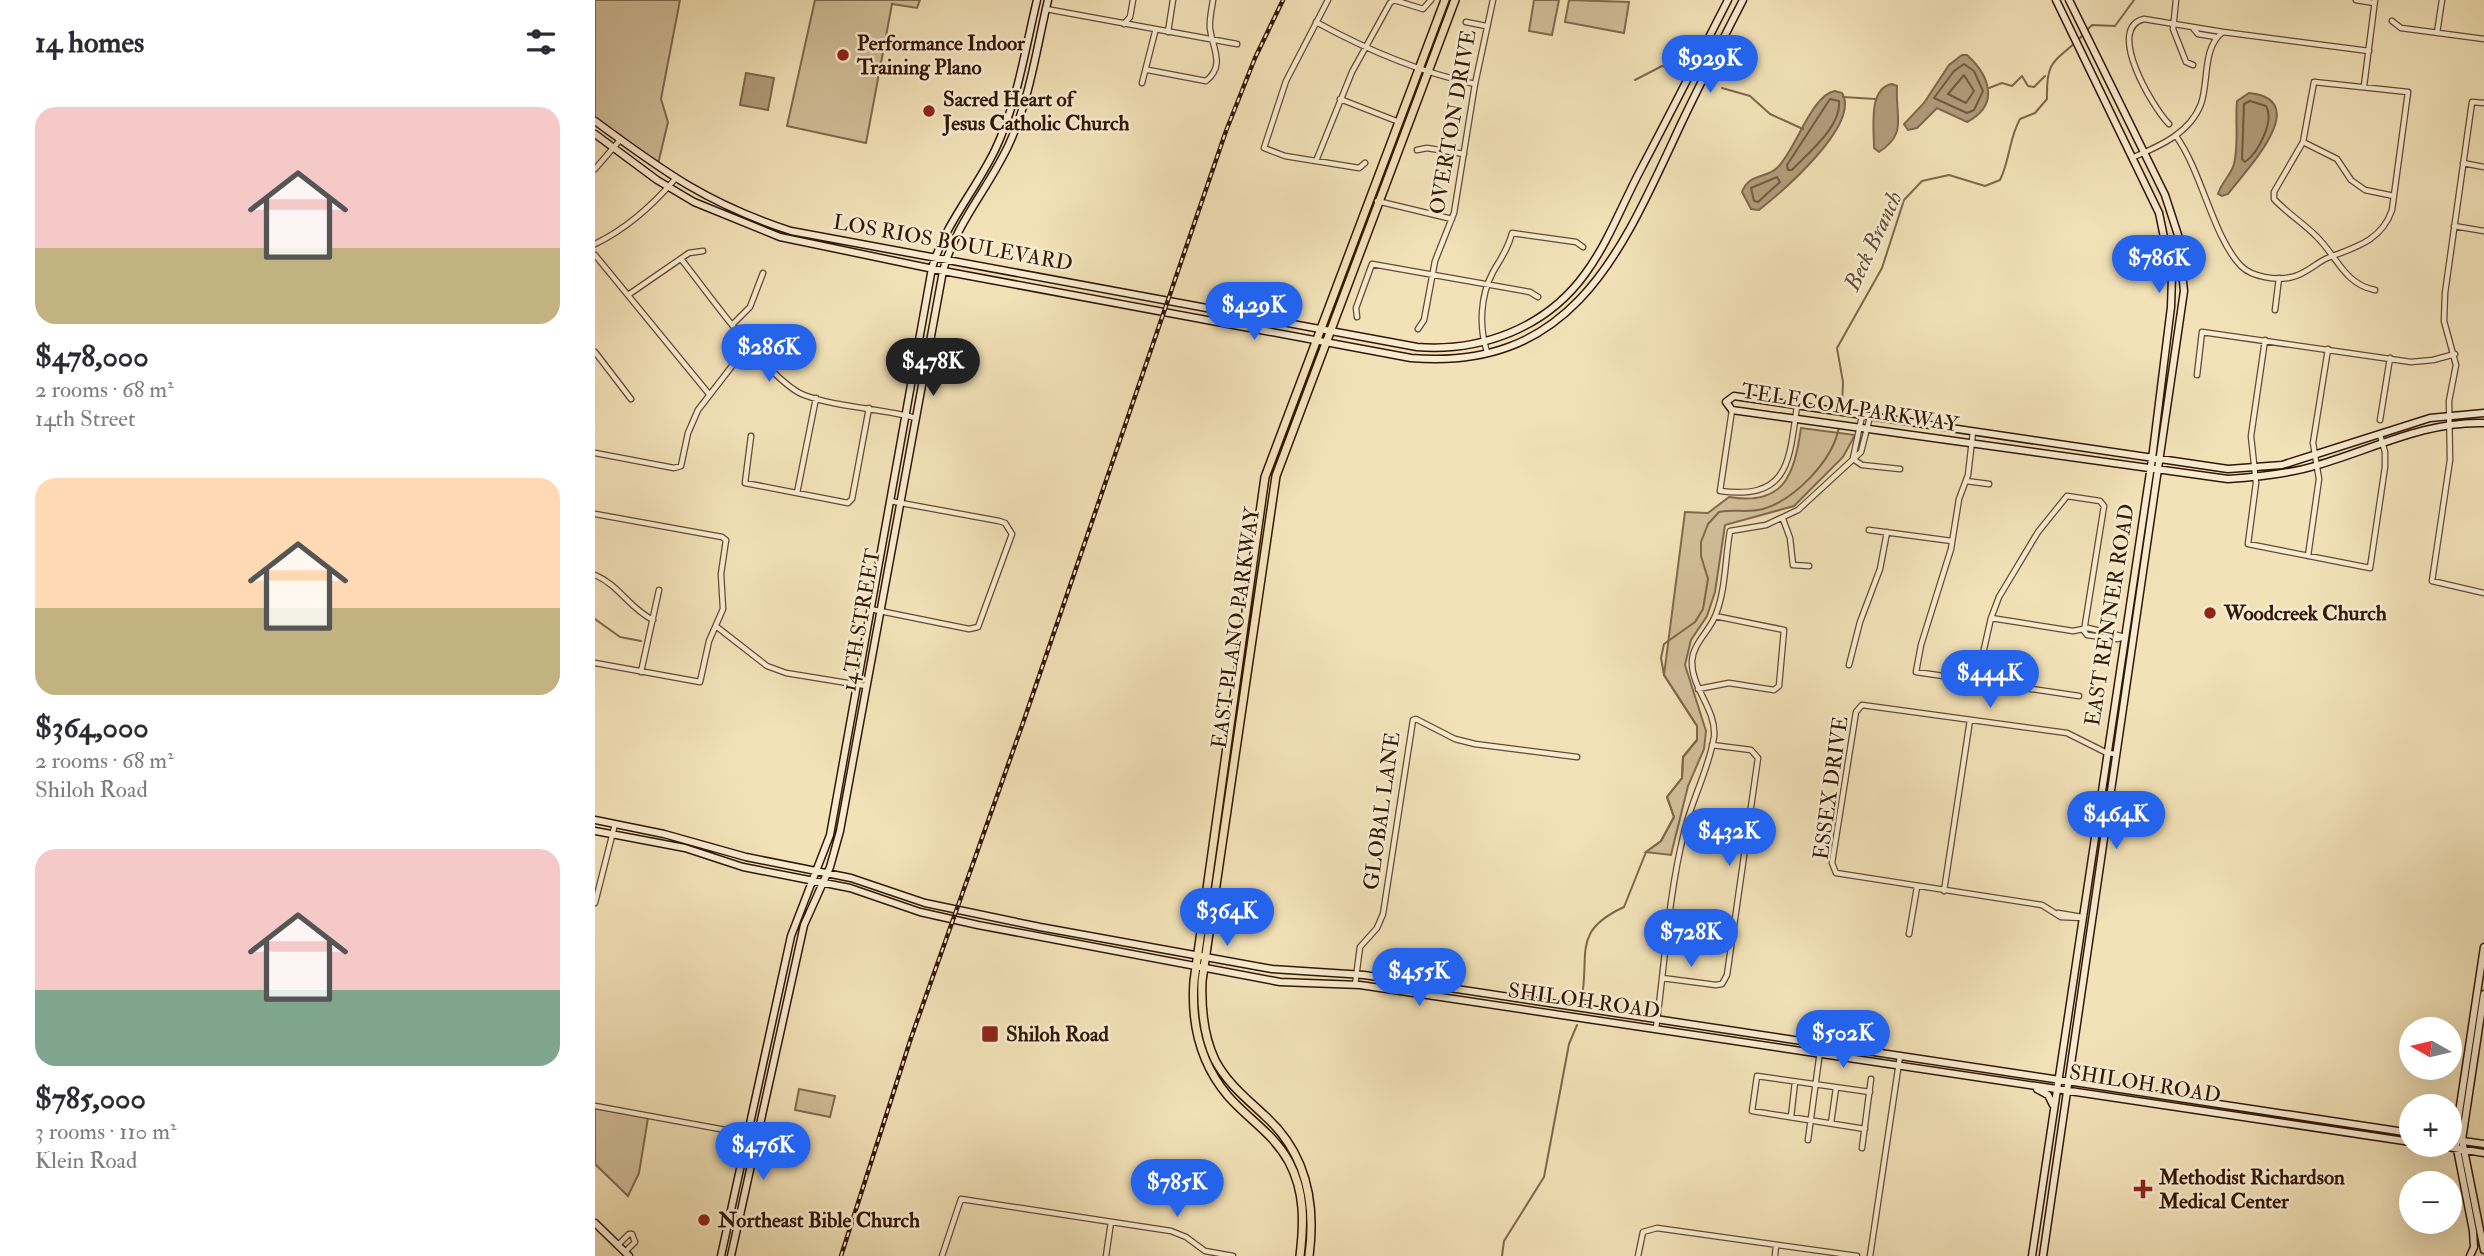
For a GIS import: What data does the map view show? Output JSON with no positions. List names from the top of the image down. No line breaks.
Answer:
{"streets":{"main road":["LOS RIOS BOULEVARD","TELECOM PARKWAY","EAST RENNER ROAD","14TH STREET","EAST PLANO PARKWAY","SHILOH ROAD"],"street":["OVERTON DRIVE","ESSEX DRIVE","GLOBAL LANE"]},"crossings":[["LOS RIOS BOULEVARD","14TH STREET"],["LOS RIOS BOULEVARD","EAST PLANO PARKWAY"],["TELECOM PARKWAY","EAST RENNER ROAD"],["EAST RENNER ROAD","SHILOH ROAD"],["14TH STREET","SHILOH ROAD"],["EAST PLANO PARKWAY","SHILOH ROAD"],["GLOBAL LANE","SHILOH ROAD"]],"water":["Beck Branch"],"places":{"other":["Performance Indoor Training Plano","Sacred Heart of Jesus Catholic Church","Woodcreek Church","Northeast Bible Church"],"transit":["Shiloh Road"],"health":["Methodist Richardson Medical Center"]},"north":"left","page":{"heading":"14 homes","price":["$929K","$786K","$429K","$286K","$478K","$444K","$464K","$432K","$364K","$728K","$455K","$502K","$476K","$785K"],"list":[{"name":"$478,000","note":"2 rooms · 68 m² · 14th Street"},{"name":"$364,000","note":"2 rooms · 68 m² · Shiloh Road"},{"name":"$785,000","note":"3 rooms · 110 m² · Klein Road"}],"map_buttons":["+","−"]}}
